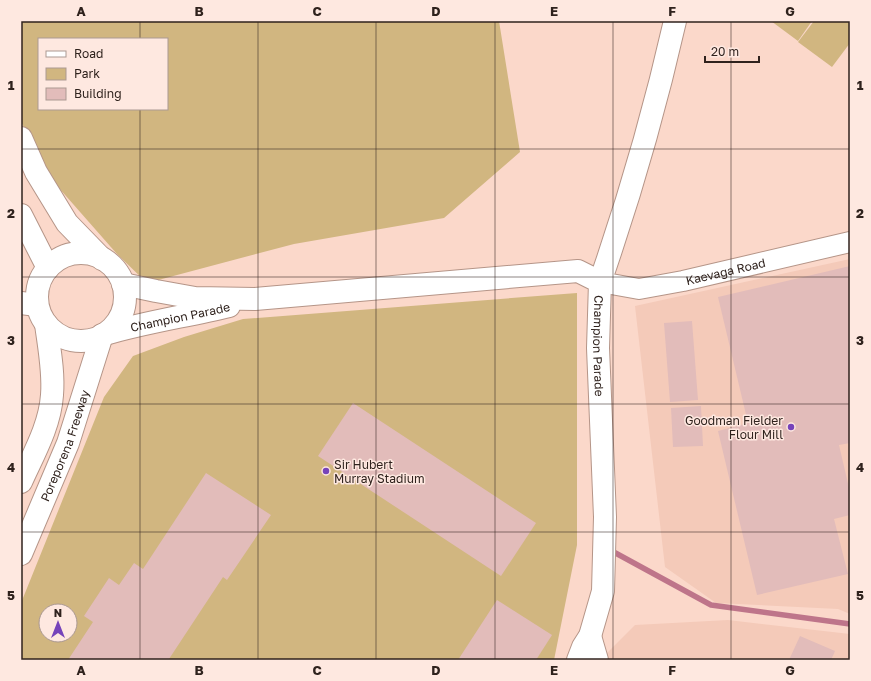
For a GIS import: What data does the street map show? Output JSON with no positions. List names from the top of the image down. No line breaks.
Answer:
{"streets":{"main road":["Champion Parade","Poreporena Freeway"],"street":["Kaevaga Road"]},"crossings":[["Kaevaga Road","Champion Parade"],["Champion Parade","Poreporena Freeway"]],"places":["Goodman Fielder Flour Mill","Sir Hubert Murray Stadium"],"legend":["Road","Park","Building"],"scale_bar":"20 m","north":"top","grid":{"columns":["A","B","C","D","E","F","G"],"rows":["1","2","3","4","5"]}}
